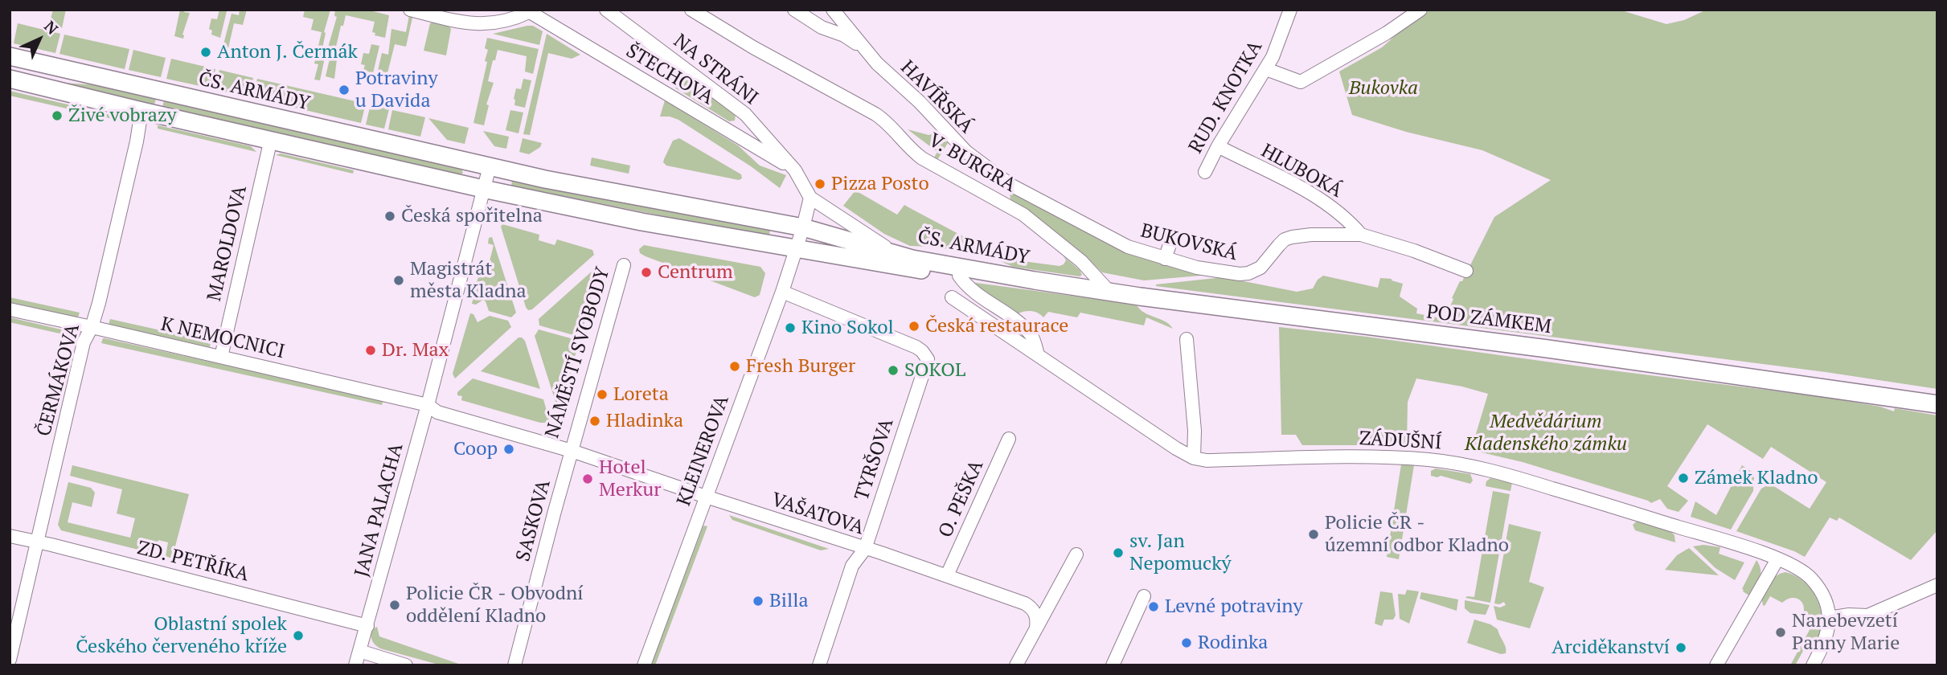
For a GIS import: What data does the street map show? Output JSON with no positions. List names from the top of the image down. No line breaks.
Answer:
{"streets":{"main road":["ČS. ARMÁDY","POD ZÁMKEM"],"street":["NA STRÁNI","ŠTECHOVA","HAVÍŘSKÁ","RUD. KNOTKA","V. BURGRA","HLUBOKÁ","BUKOVSKÁ","MAROLDOVA","K NEMOCNICI","NÁMĚSTÍ SVOBODY","ČERMÁKOVA","ZÁDUŠNÍ","KLEINEROVA","TYRŠOVA","O. PEŠKA","JANA PALACHA","VAŠATOVA","SASKOVA","ZD. PETŘÍKA"]},"crossings":[["NA STRÁNI","ŠTECHOVA"],["NA STRÁNI","ČS. ARMÁDY"],["ČS. ARMÁDY","MAROLDOVA"],["ČS. ARMÁDY","POD ZÁMKEM"],["ČS. ARMÁDY","ČERMÁKOVA"],["ČS. ARMÁDY","ZÁDUŠNÍ"],["ČS. ARMÁDY","KLEINEROVA"],["HAVÍŘSKÁ","BUKOVSKÁ"],["RUD. KNOTKA","HLUBOKÁ"],["V. BURGRA","POD ZÁMKEM"],["HLUBOKÁ","BUKOVSKÁ"],["MAROLDOVA","K NEMOCNICI"],["K NEMOCNICI","NÁMĚSTÍ SVOBODY"],["K NEMOCNICI","ČERMÁKOVA"],["K NEMOCNICI","JANA PALACHA"],["NÁMĚSTÍ SVOBODY","JANA PALACHA"],["NÁMĚSTÍ SVOBODY","VAŠATOVA"],["NÁMĚSTÍ SVOBODY","SASKOVA"],["ČERMÁKOVA","ZD. PETŘÍKA"],["KLEINEROVA","TYRŠOVA"],["KLEINEROVA","VAŠATOVA"],["TYRŠOVA","VAŠATOVA"],["O. PEŠKA","VAŠATOVA"],["JANA PALACHA","ZD. PETŘÍKA"],["VAŠATOVA","SASKOVA"]],"parks":["Bukovka","Medvědárium Kladenského zámku"],"places":["Anton J. Čermák","Potraviny u Davida","Živé vobrazy","Pizza Posto","Česká spořitelna","Centrum","Magistrát města Kladna","Česká restaurace","Kino Sokol","Dr. Max","Fresh Burger","SOKOL","Loreta","Hladinka","Coop","Zámek Kladno","Hotel Merkur","Policie ČR - územní odbor Kladno","sv. Jan Nepomucký","Billa","Policie ČR - Obvodní oddělení Kladno","Levné potraviny","Nanebevzetí Panny Marie","Oblastní spolek Českého červeného kříže","Rodinka","Arciděkanství"],"north":"top right"}
